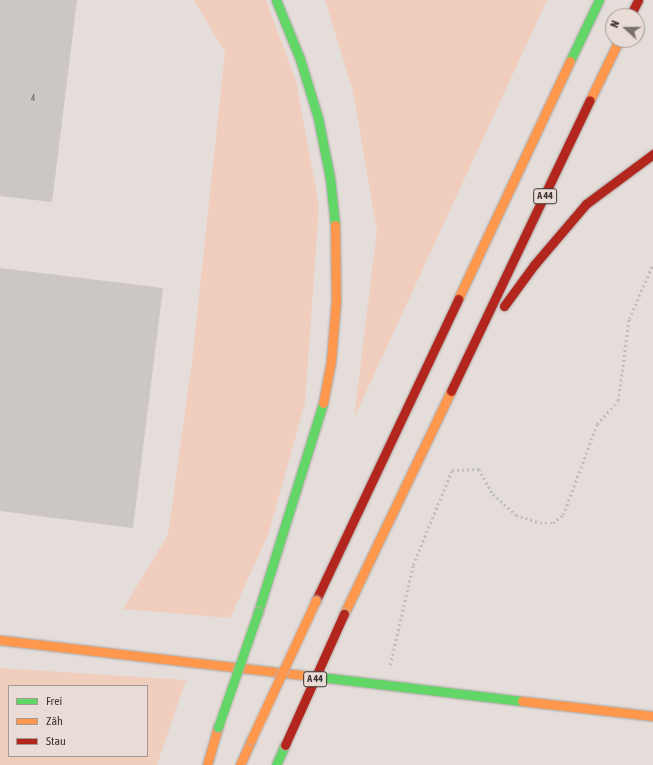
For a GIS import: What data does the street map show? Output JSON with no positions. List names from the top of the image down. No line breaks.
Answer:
{"streets":{"main road":["A 44"]},"house_numbers":["4"],"legend":["Frei","Zäh","Stau"],"north":"left"}
